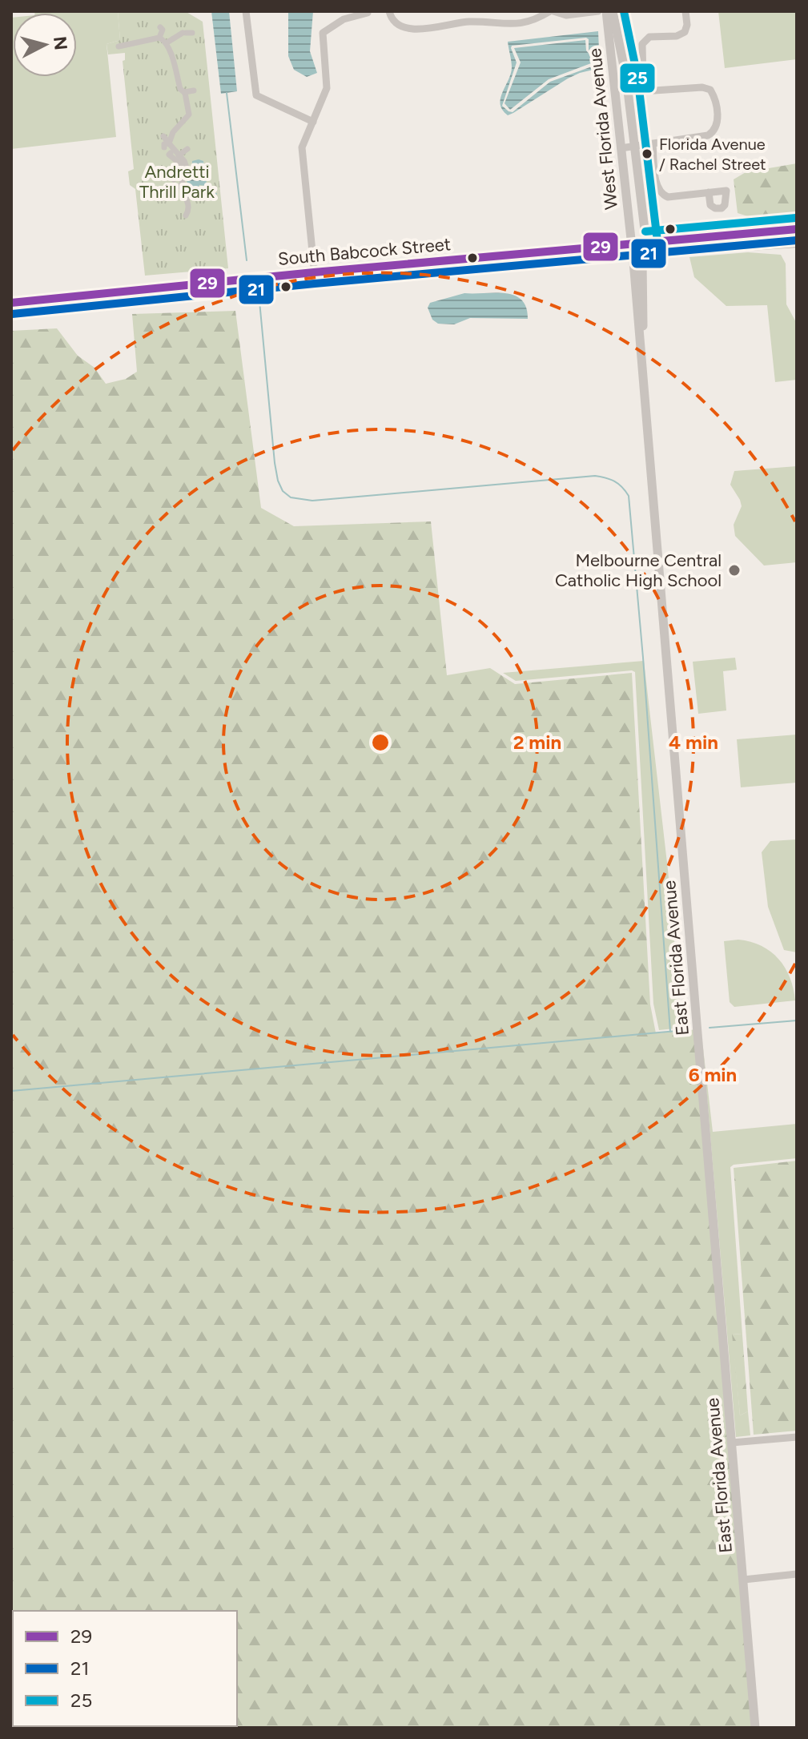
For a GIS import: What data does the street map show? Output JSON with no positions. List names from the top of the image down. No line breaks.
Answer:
{"streets":{"main road":["South Babcock Street"],"street":["West Florida Avenue","East Florida Avenue"]},"crossings":[["West Florida Avenue","South Babcock Street"],["West Florida Avenue","East Florida Avenue"],["South Babcock Street","East Florida Avenue"]],"parks":["Andretti Thrill Park"],"places":["Florida Avenue / Rachel Street","Melbourne Central Catholic High School"],"lines":["transit line 25","transit line 29","transit line 21"],"legend":["29","21","25"],"north":"right","rings":["2 min","4 min","6 min"]}
